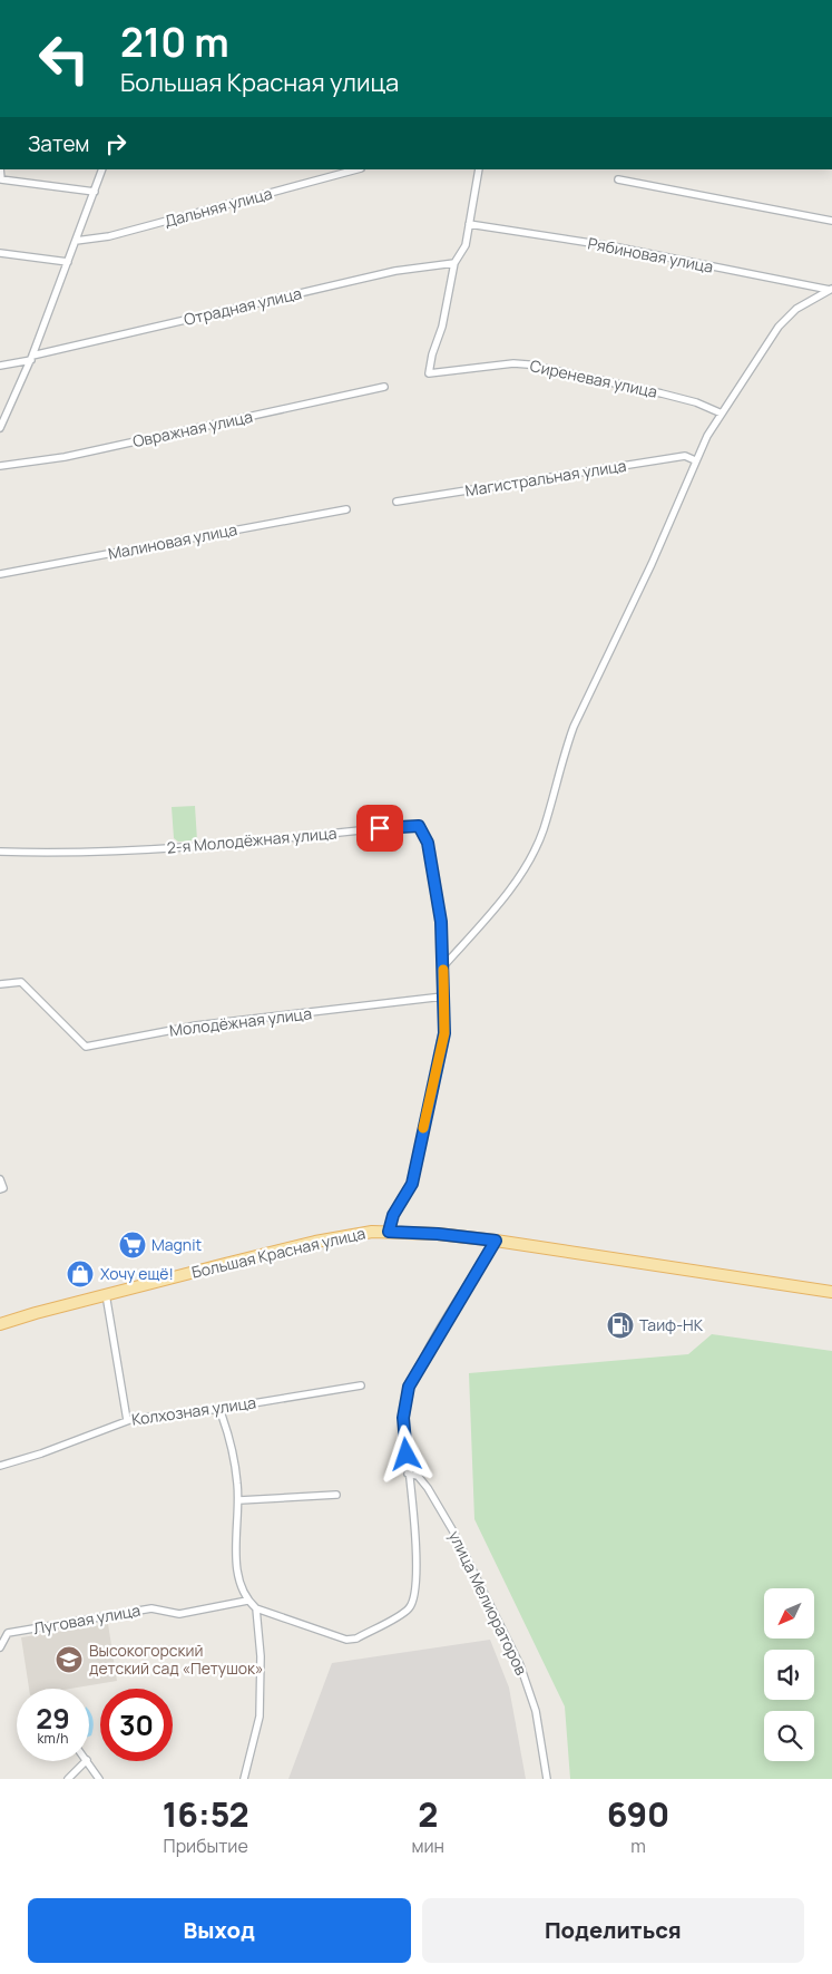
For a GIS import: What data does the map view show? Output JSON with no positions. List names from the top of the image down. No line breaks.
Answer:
{"streets":{"main road":["Большая Красная улица"],"street":["Дальняя улица","Рябиновая улица","Отрадная улица","Сиреневая улица","Овражная улица","Магистральная улица","Малиновая улица","2-я Молодёжная улица","Молодёжная улица","Колхозная улица","улица Мелиораторов","Луговая улица"]},"crossings":[["Отрадная улица","Сиреневая улица"],["2-я Молодёжная улица","Молодёжная улица"],["2-я Молодёжная улица","Большая Красная улица"]],"places":{"supermarket":["Magnit"],"shop":["Хочу ещё!"],"fuel station":["Таиф-НК"],"school or university":["Высокогорский детский сад «Петушок»"]},"north":"bottom left","page":{"turn":["210 m","Большая Красная улица"],"then":"Затем","speed":"29 km/h","limit":"30","eta":["16:52","Прибытие","2","мин","690","m"],"buttons":["Выход","Поделиться"]}}
